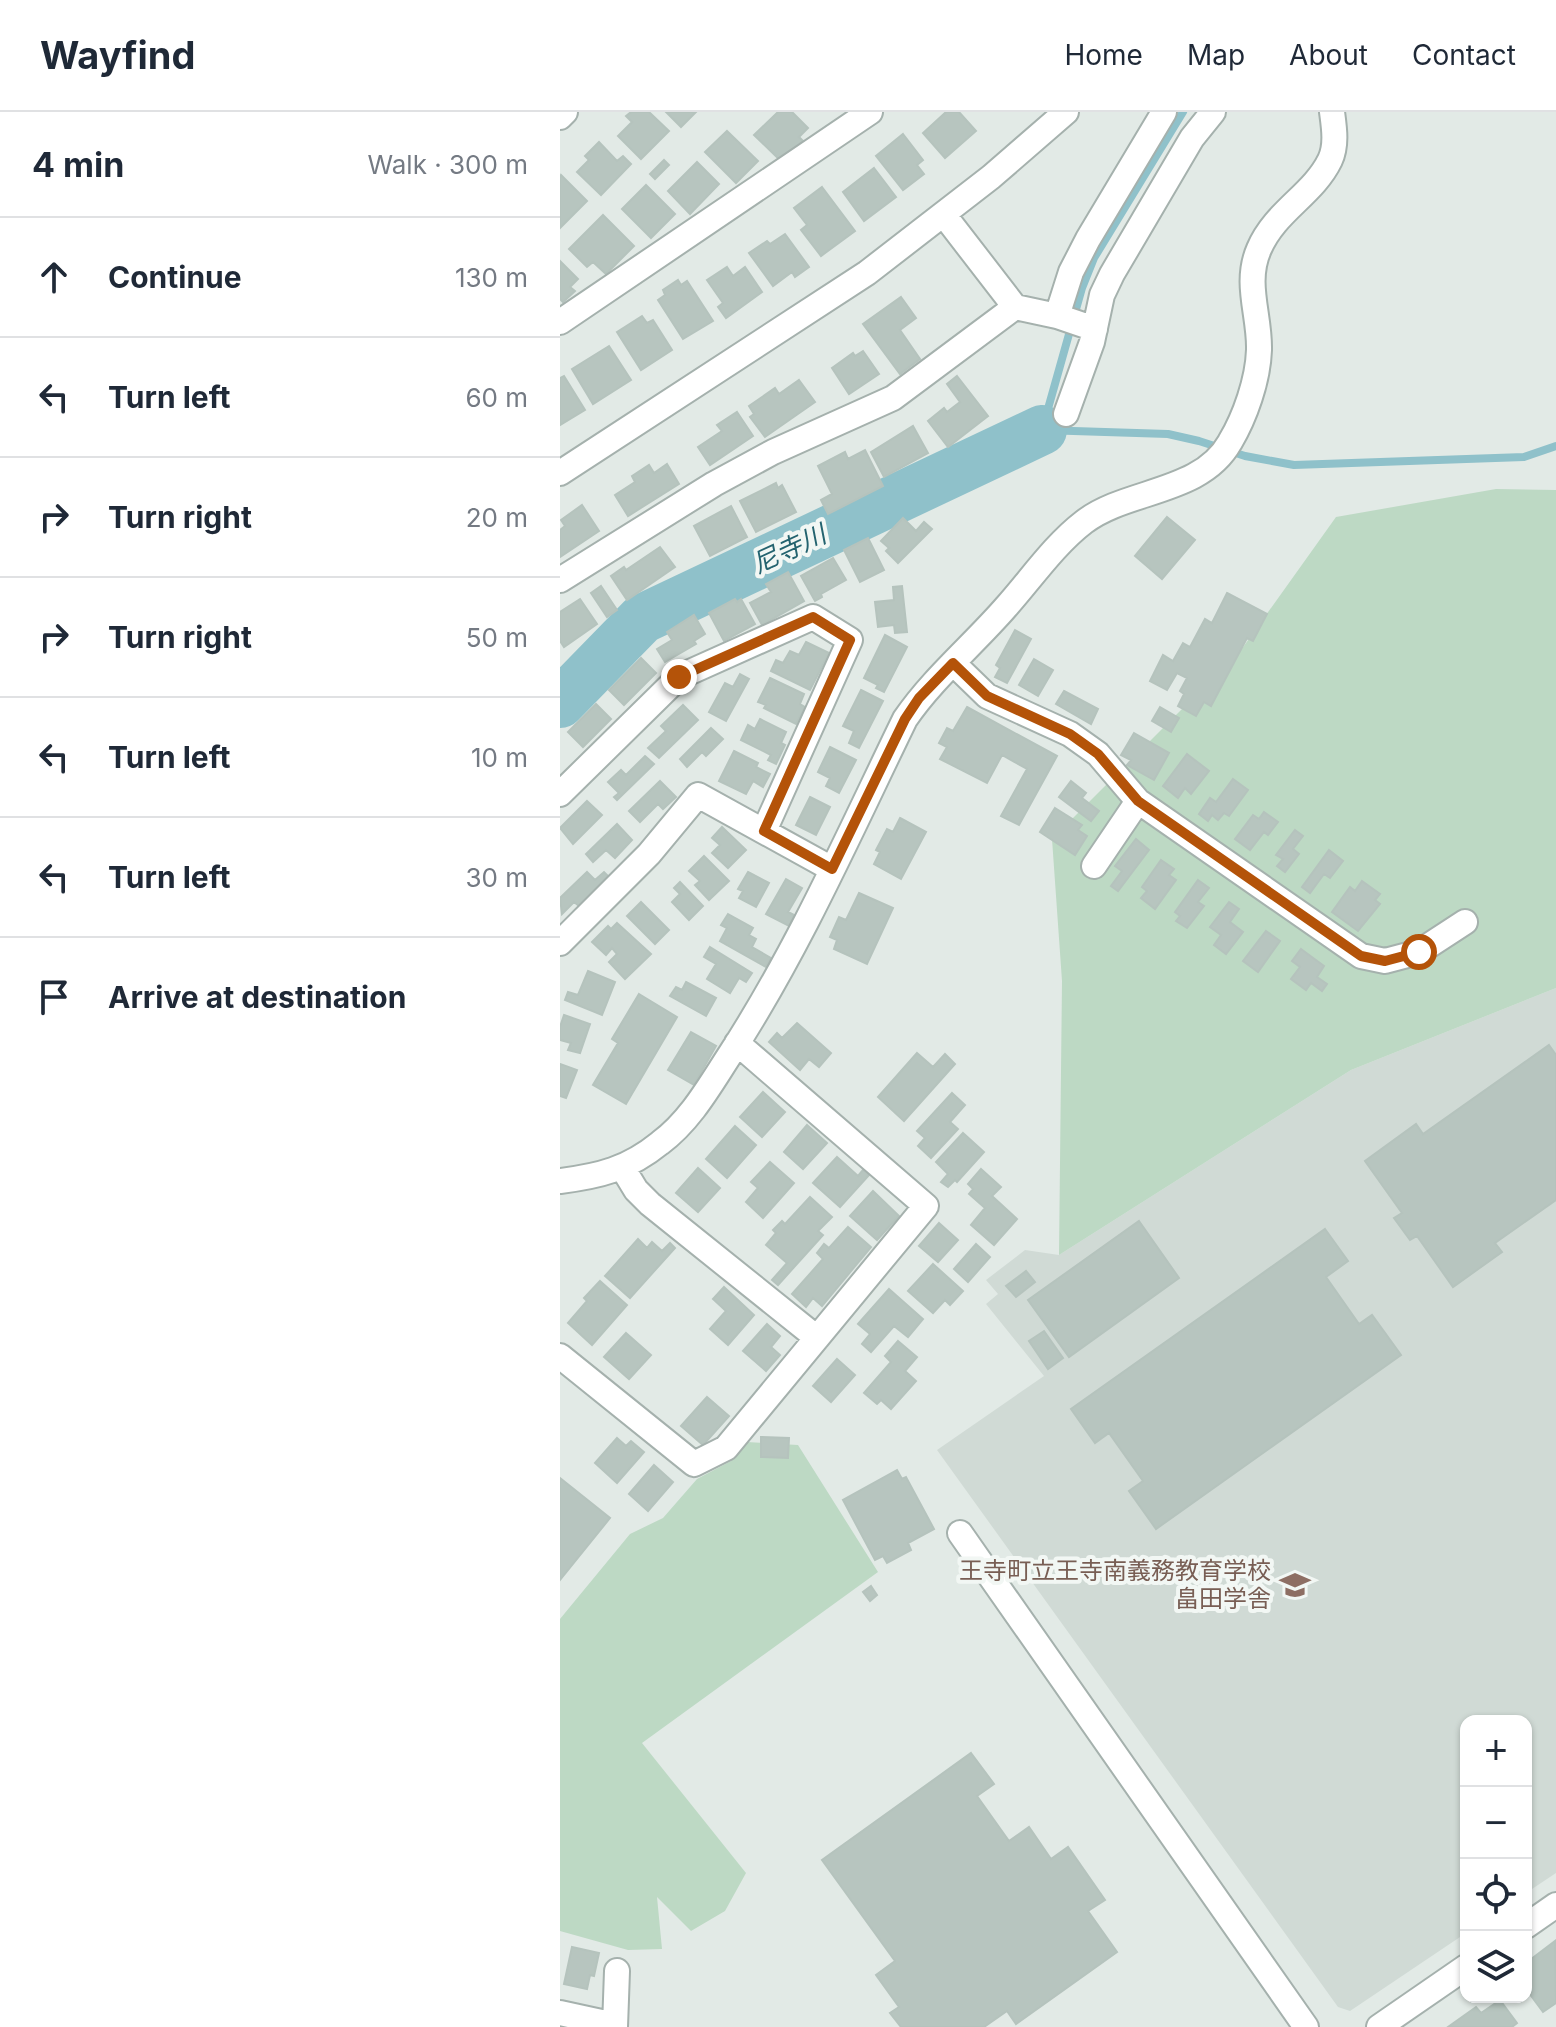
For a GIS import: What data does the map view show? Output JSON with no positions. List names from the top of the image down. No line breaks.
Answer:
{"water":["尼寺川"],"places":{"school or university":["王寺町立王寺南義務教育学校 畠田学舎"]},"page":{"header":"Wayfind","nav":["Home","Map","About","Contact"],"heading":["4 min","Walk · 300 m"],"list":[["Continue","130 m"],["Turn left","60 m"],["Turn right","20 m"],["Turn right","50 m"],["Turn left","10 m"],["Turn left","30 m"],"Arrive at destination"],"map_buttons":["+","−"]}}
